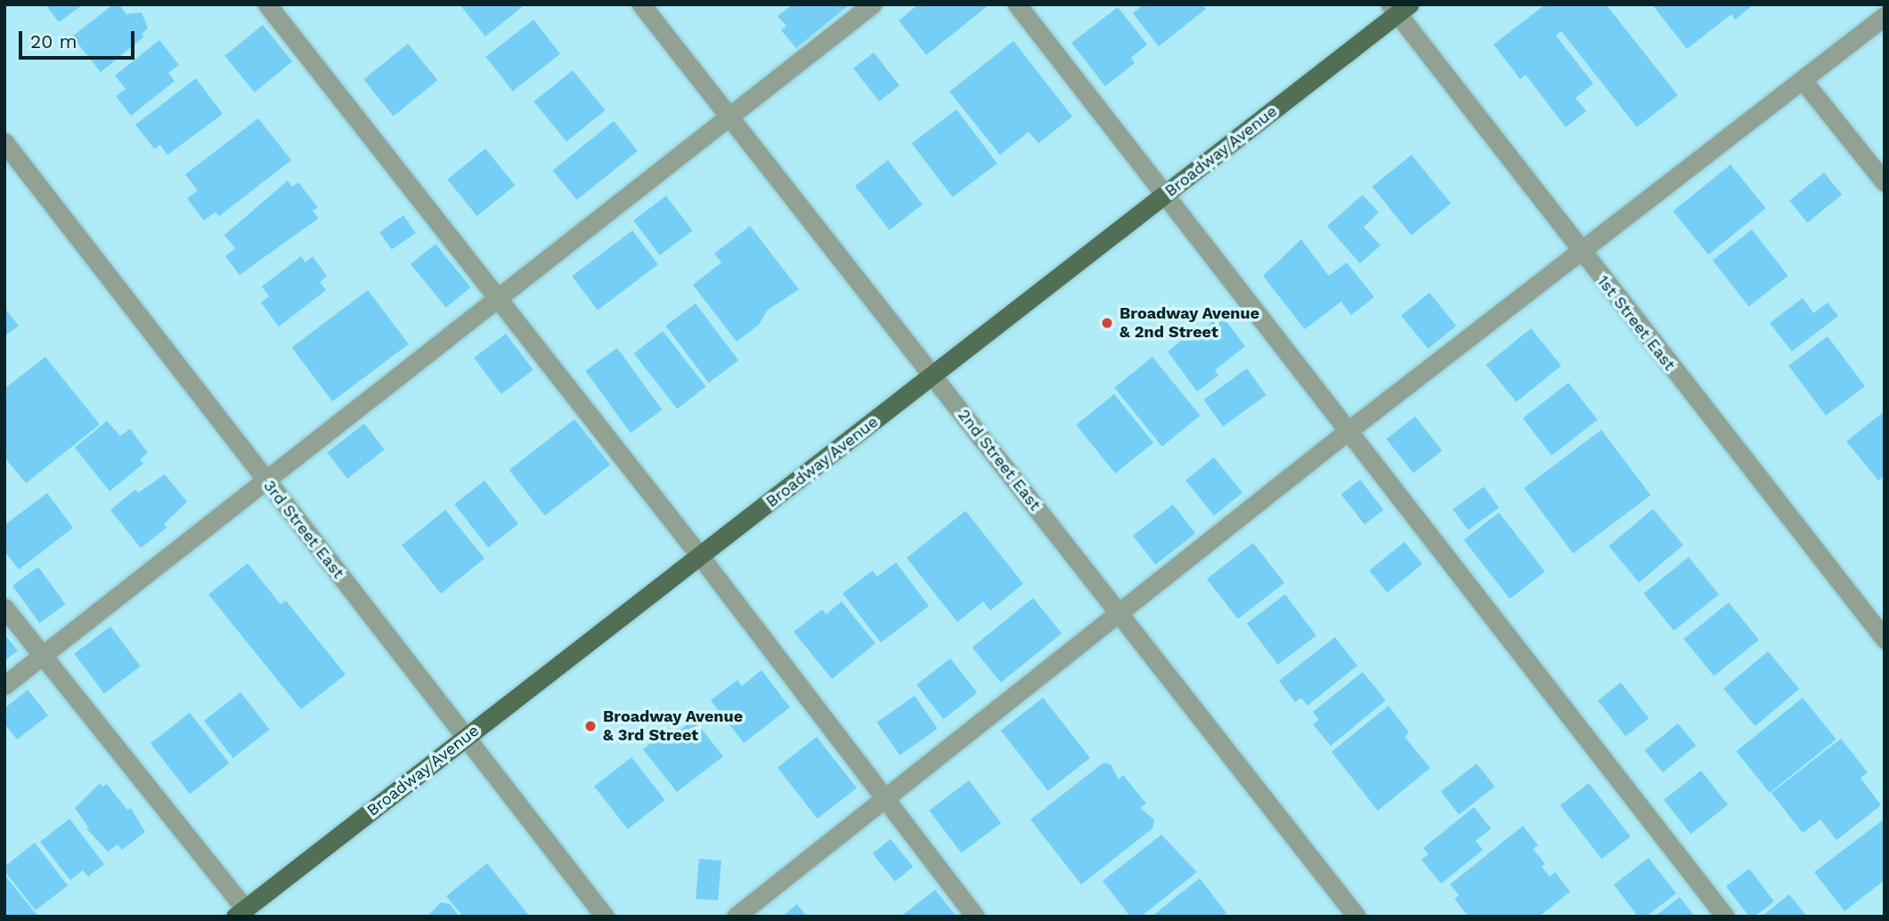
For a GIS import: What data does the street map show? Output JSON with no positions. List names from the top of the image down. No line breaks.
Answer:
{"streets":{"main road":["Broadway Avenue"],"street":["1st Street East","2nd Street East","3rd Street East"]},"crossings":[["Broadway Avenue","1st Street East"],["Broadway Avenue","2nd Street East"],["Broadway Avenue","3rd Street East"]],"places":["Broadway Avenue & 2nd Street","Broadway Avenue & 3rd Street"],"scale_bar":"20 m"}
